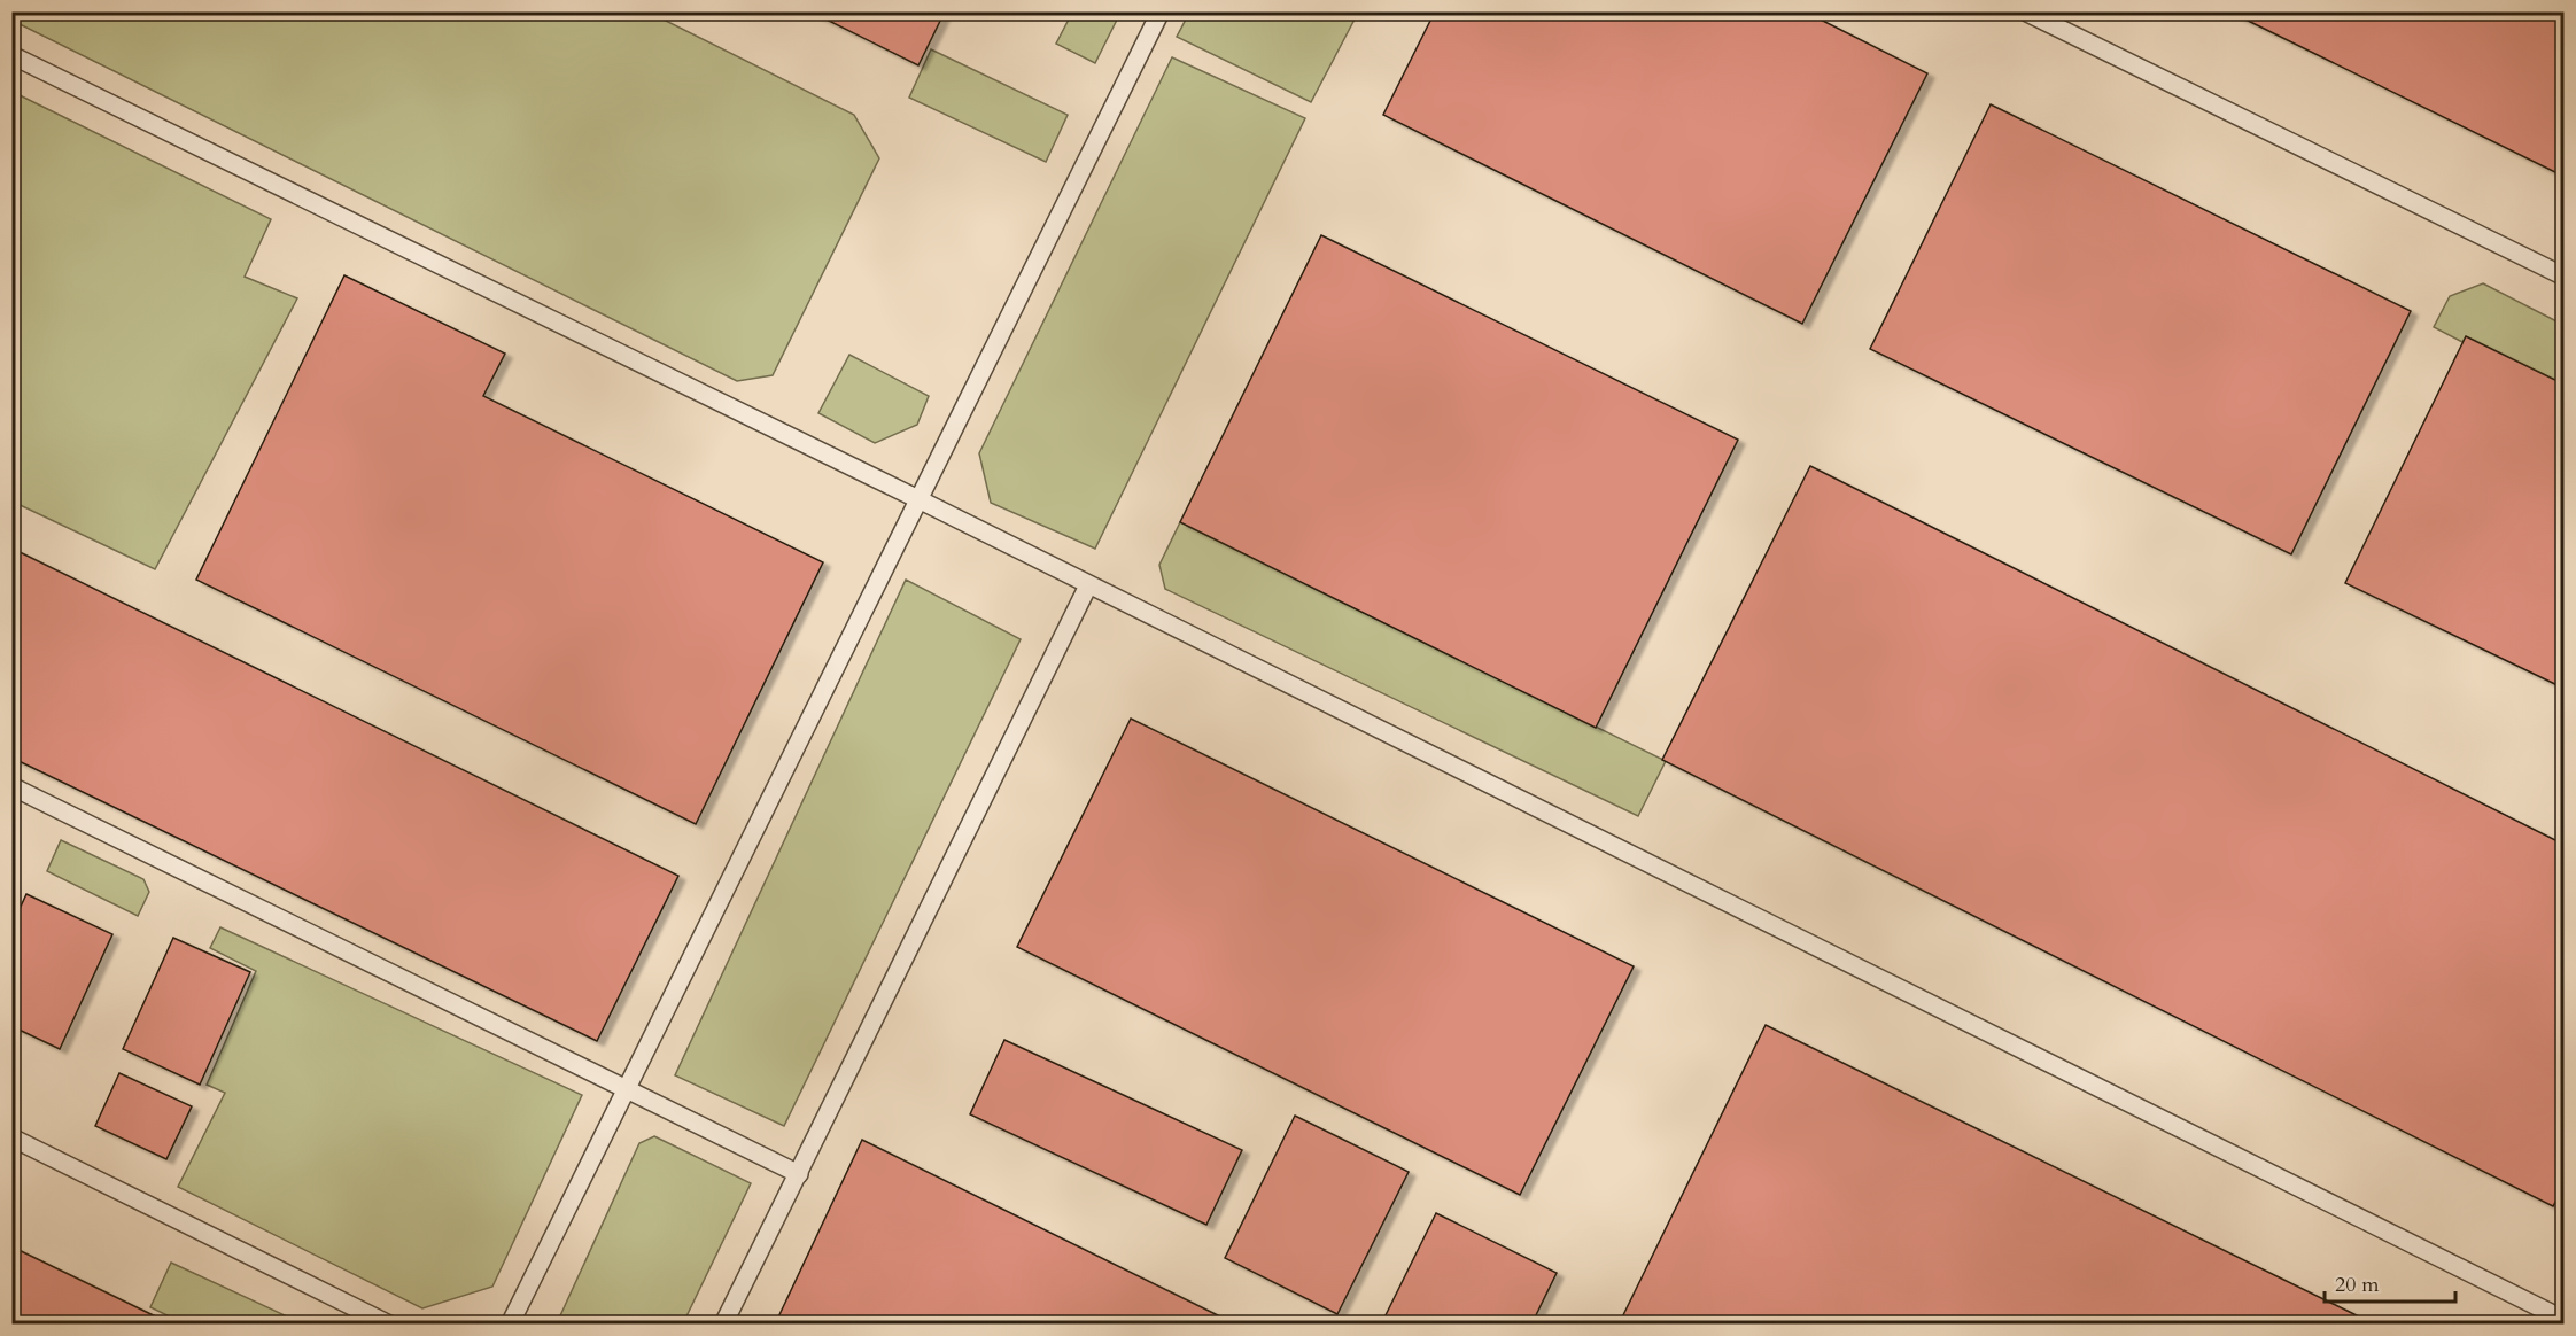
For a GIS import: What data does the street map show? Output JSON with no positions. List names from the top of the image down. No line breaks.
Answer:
{"scale_bar":"20 m"}
